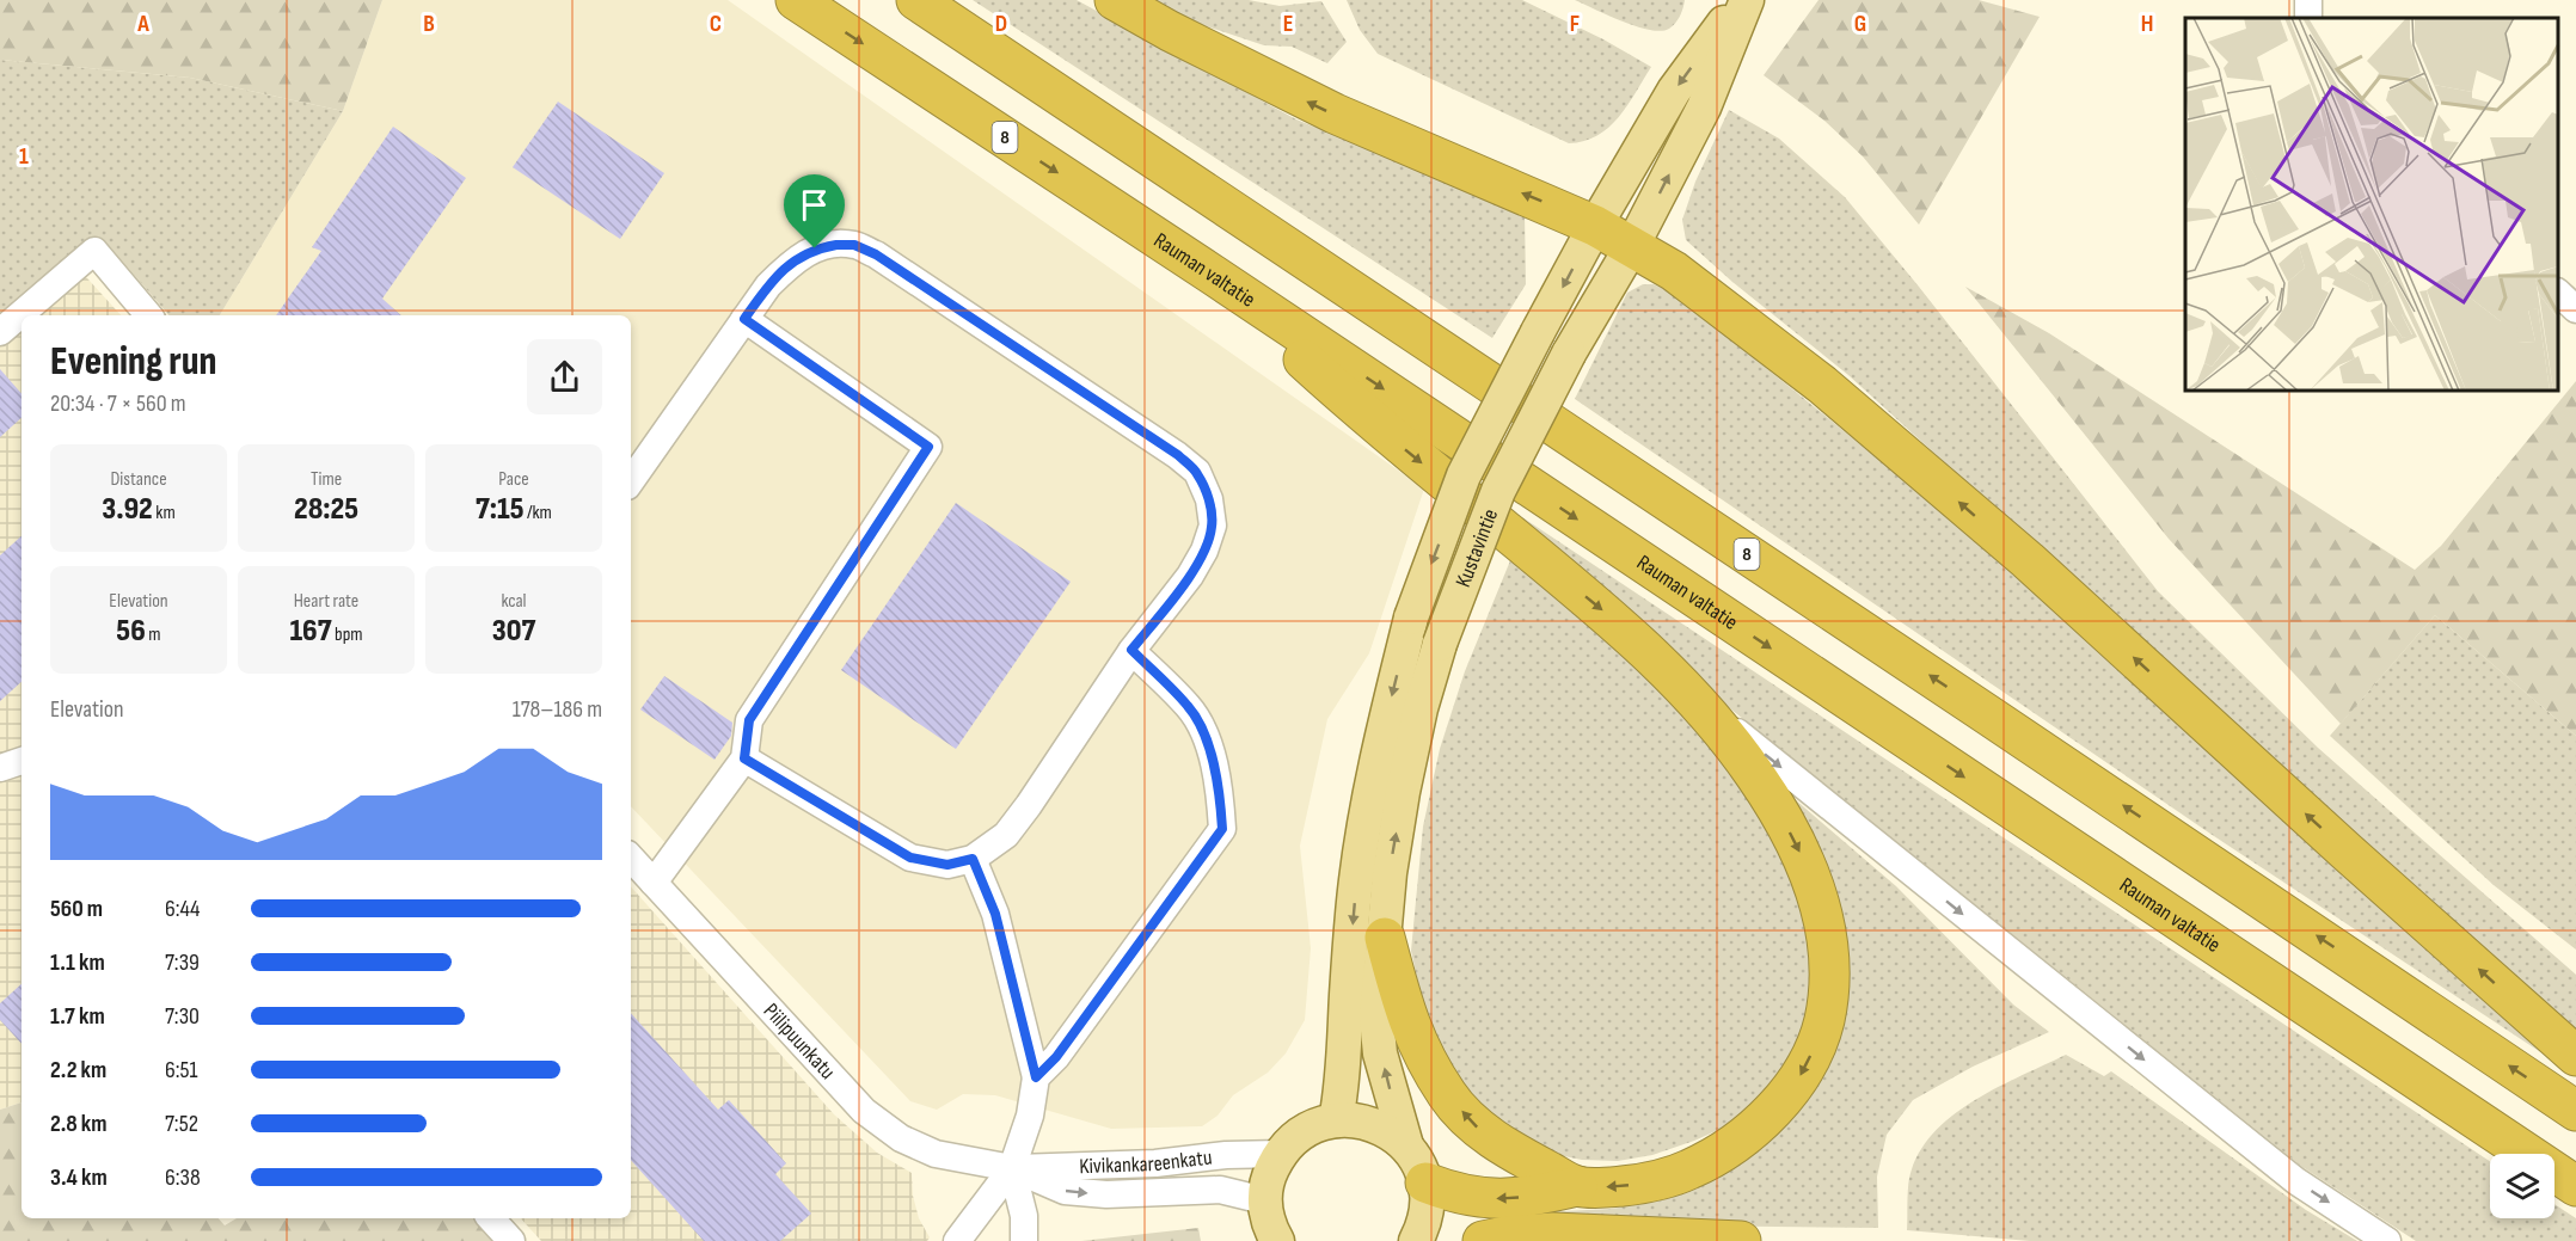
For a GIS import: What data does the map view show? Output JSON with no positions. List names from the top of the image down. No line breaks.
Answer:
{"streets":{"highway":["8","Rauman valtatie"],"main road":["Kustavintie"],"street":["Piilipuunkatu","Kivikankareenkatu"]},"crossings":[["Piilipuunkatu","Kivikankareenkatu"]],"page":{"heading":["Evening run","20:34 · 7 × 560 m"],"stats":[["Distance","3.92 km"],["Time","28:25"],["Pace","7:15 /km"],["Elevation","56 m"],["Heart rate","167 bpm"],["kcal","307"]],"chart":["Elevation","178–186 m"],"list":[{"name":"560 m","note":"6:44"},{"name":"1.1 km","note":"7:39"},{"name":"1.7 km","note":"7:30"},{"name":"2.2 km","note":"6:51"},{"name":"2.8 km","note":"7:52"},{"name":"3.4 km","note":"6:38"}]},"grid":{"columns":["A","B","C","D","E","F","G","H"],"rows":["1"]}}
